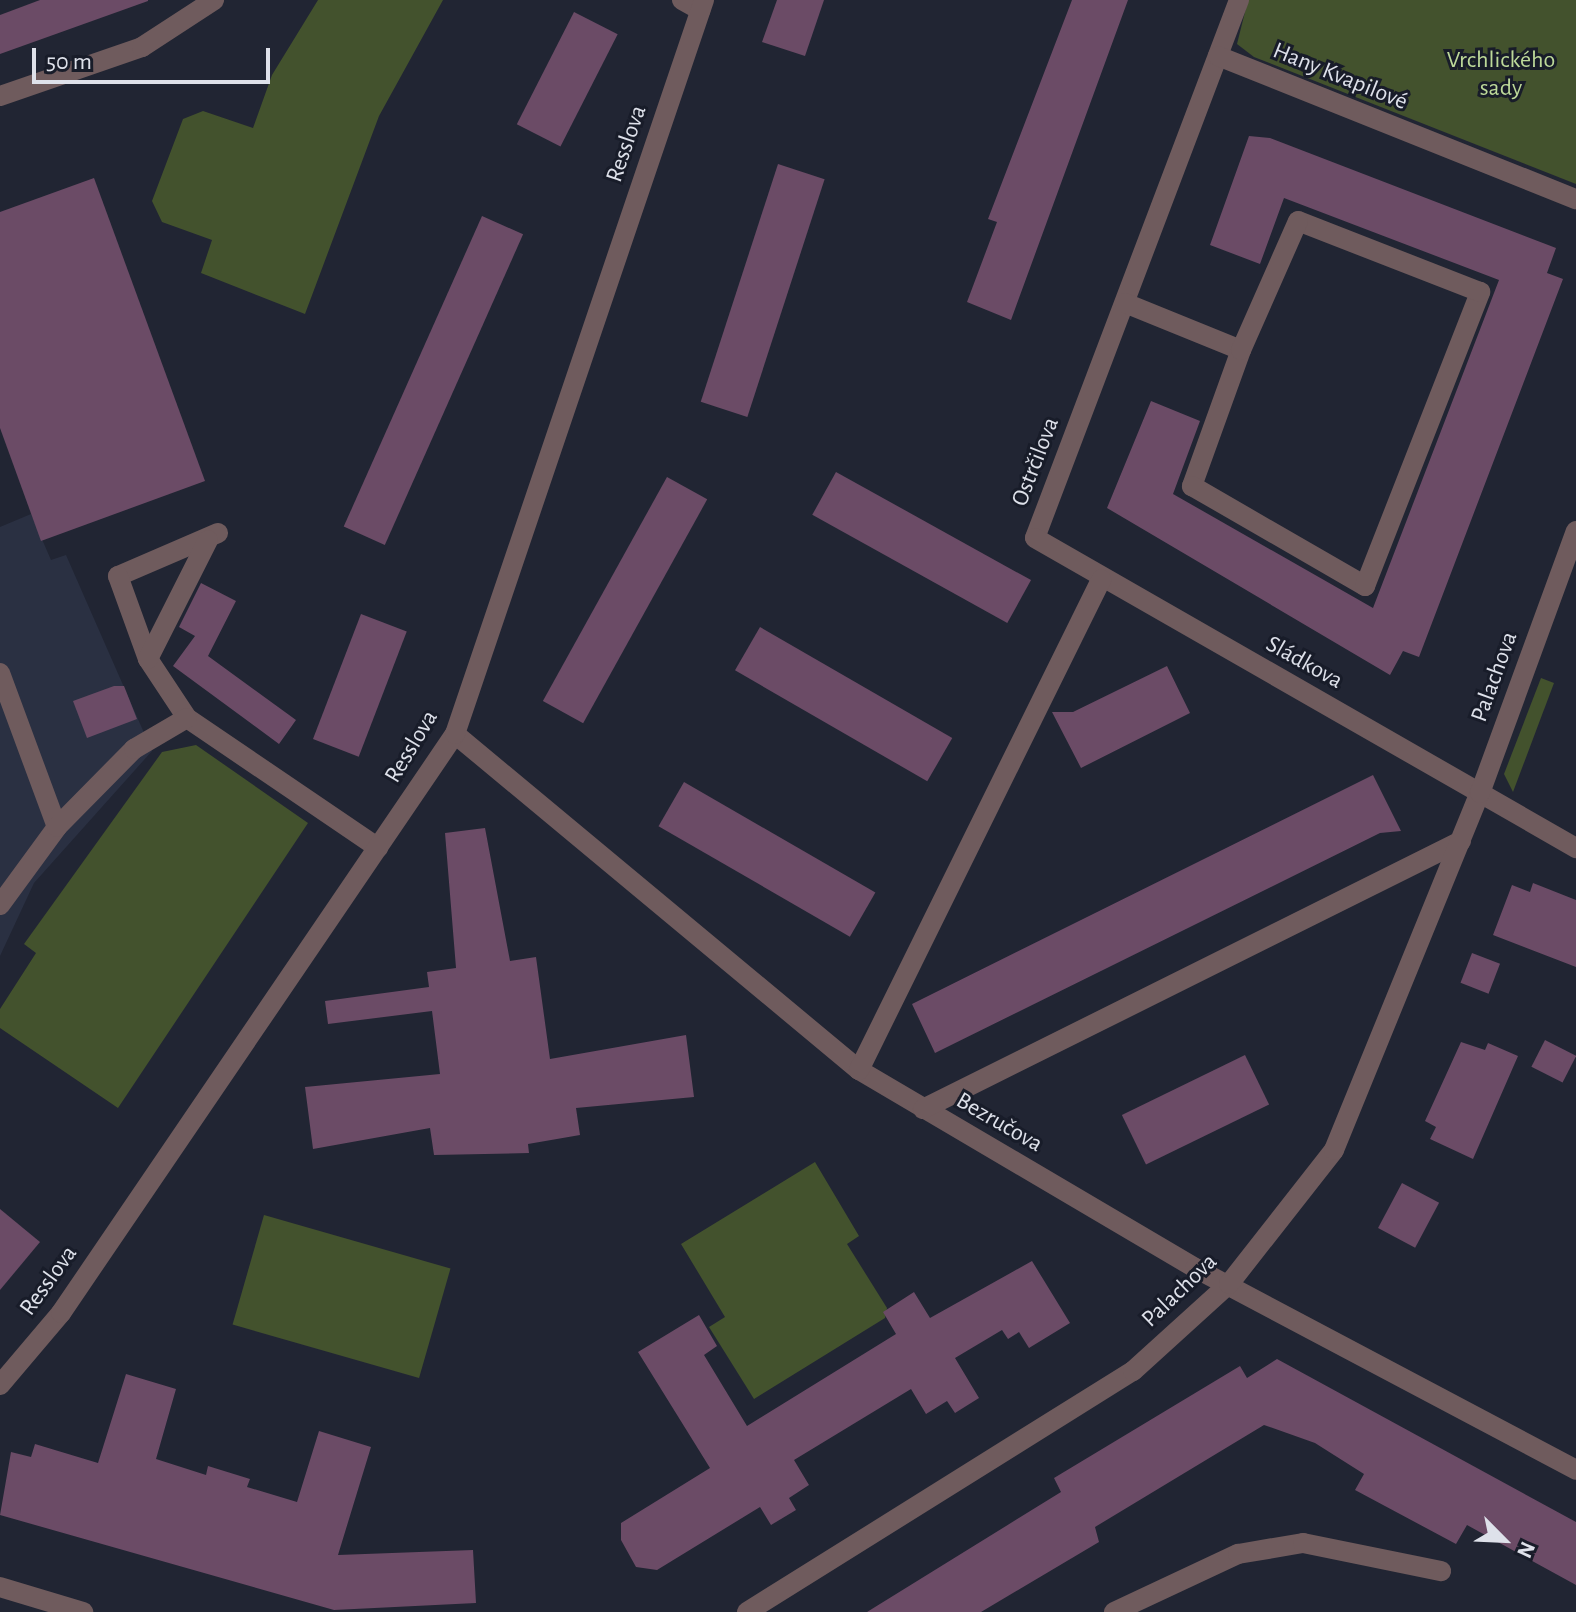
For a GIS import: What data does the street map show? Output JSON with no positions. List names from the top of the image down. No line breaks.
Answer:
{"streets":{"street":["Hany Kvapilové","Resslova","Ostrčilova","Sládkova","Palachova","Bezručova"]},"crossings":[["Hany Kvapilové","Ostrčilova"],["Resslova","Bezručova"],["Ostrčilova","Sládkova"],["Sládkova","Palachova"],["Palachova","Bezručova"]],"parks":["Vrchlického sady"],"scale_bar":"50 m","north":"bottom right"}
